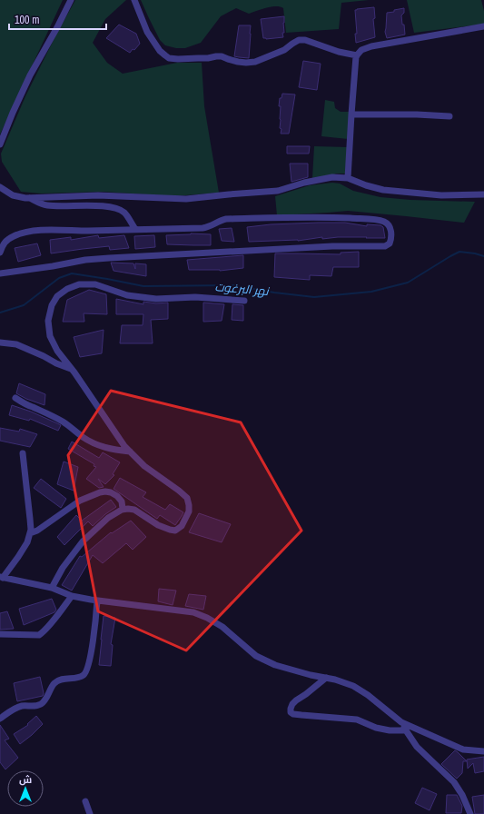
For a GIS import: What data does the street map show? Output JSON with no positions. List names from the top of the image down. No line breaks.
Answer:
{"water":["نهر البرغوت"],"scale_bar":"100 m","north":"top"}
